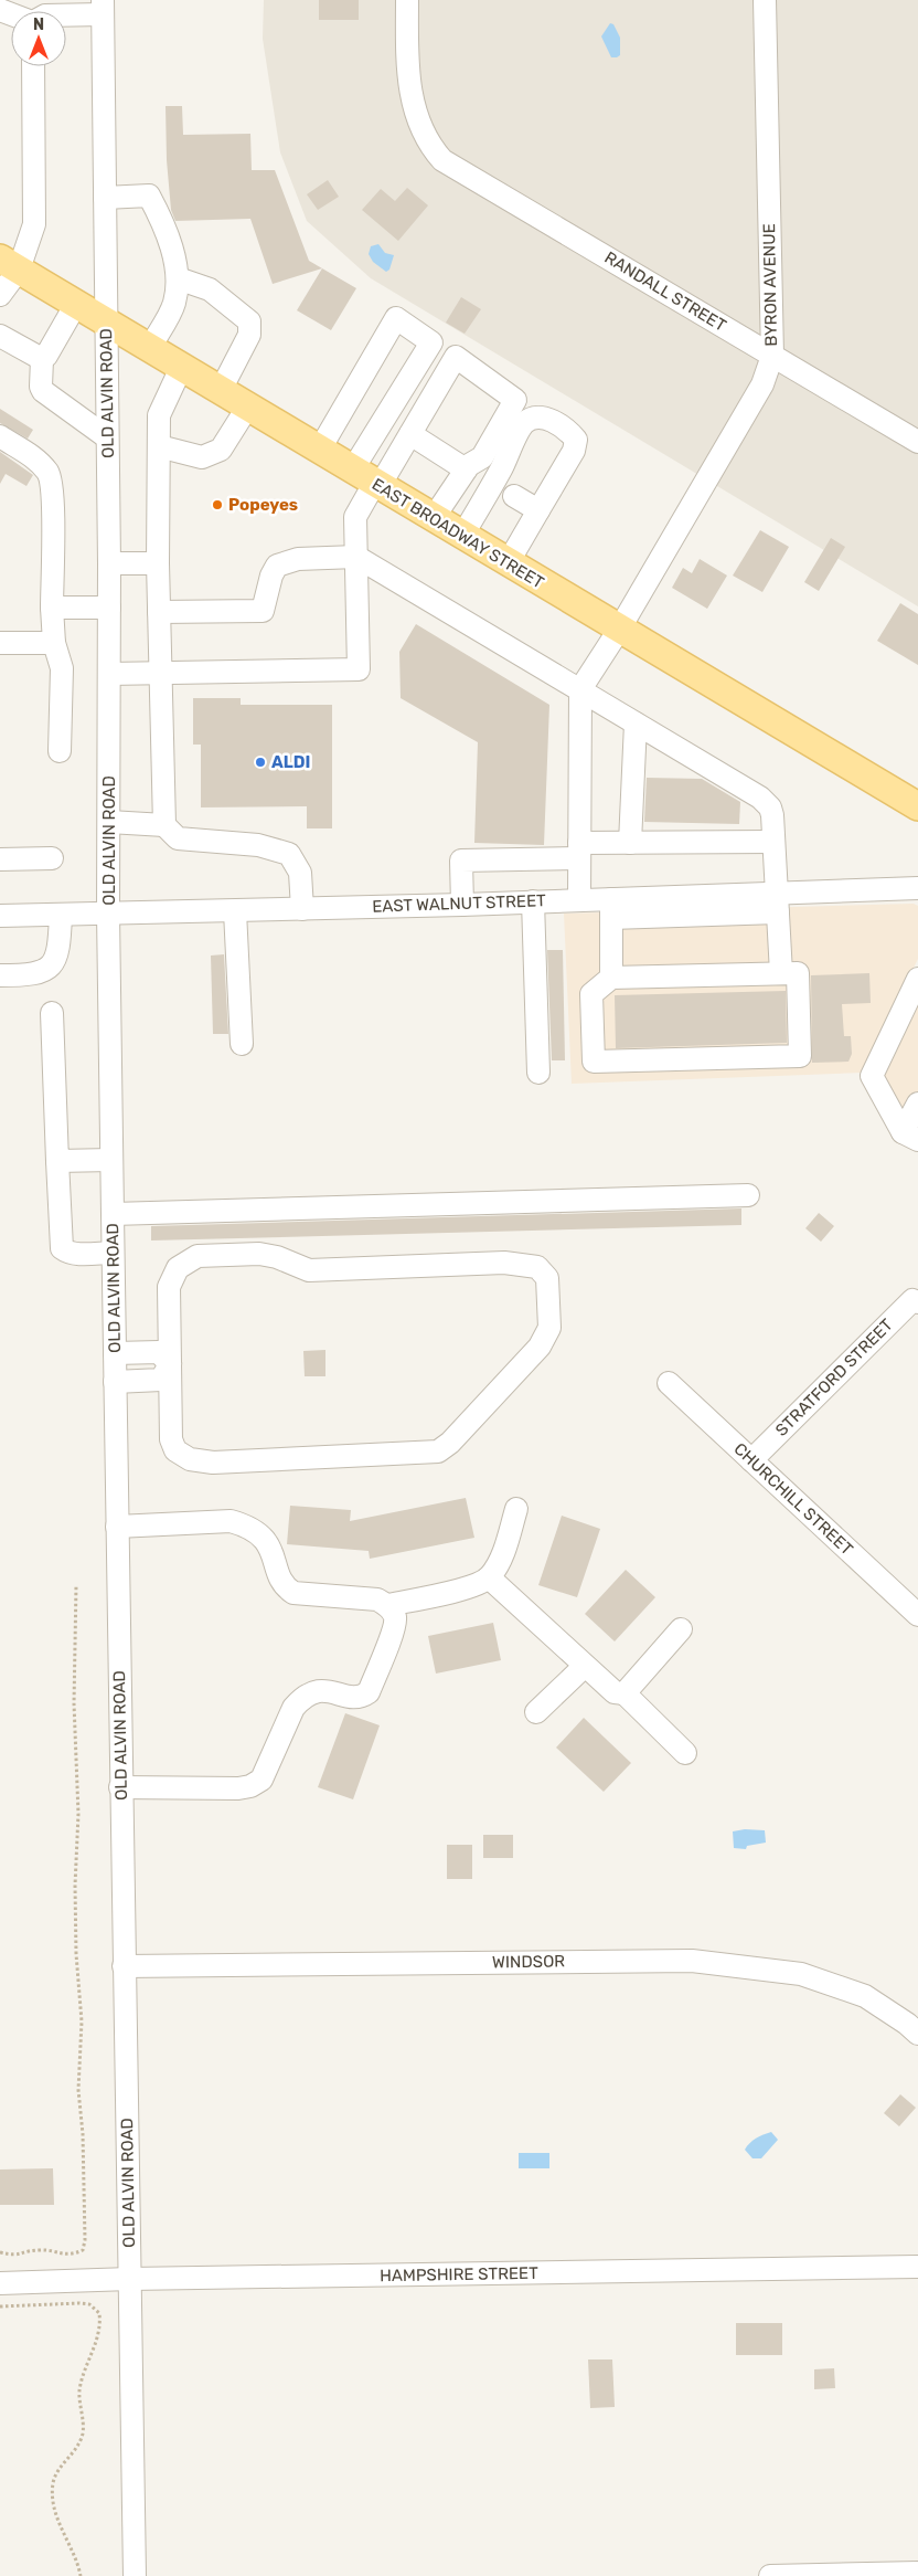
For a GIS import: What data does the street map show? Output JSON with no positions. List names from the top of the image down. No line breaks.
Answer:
{"streets":{"main road":["EAST BROADWAY STREET"],"street":["BYRON AVENUE","RANDALL STREET","OLD ALVIN ROAD","EAST WALNUT STREET","STRATFORD STREET","CHURCHILL STREET","WINDSOR","HAMPSHIRE STREET"]},"crossings":[["BYRON AVENUE","RANDALL STREET"],["BYRON AVENUE","EAST BROADWAY STREET"],["OLD ALVIN ROAD","EAST BROADWAY STREET"],["OLD ALVIN ROAD","EAST WALNUT STREET"],["OLD ALVIN ROAD","WINDSOR"],["OLD ALVIN ROAD","HAMPSHIRE STREET"],["STRATFORD STREET","CHURCHILL STREET"]],"places":["Popeyes","ALDI"],"north":"top"}
